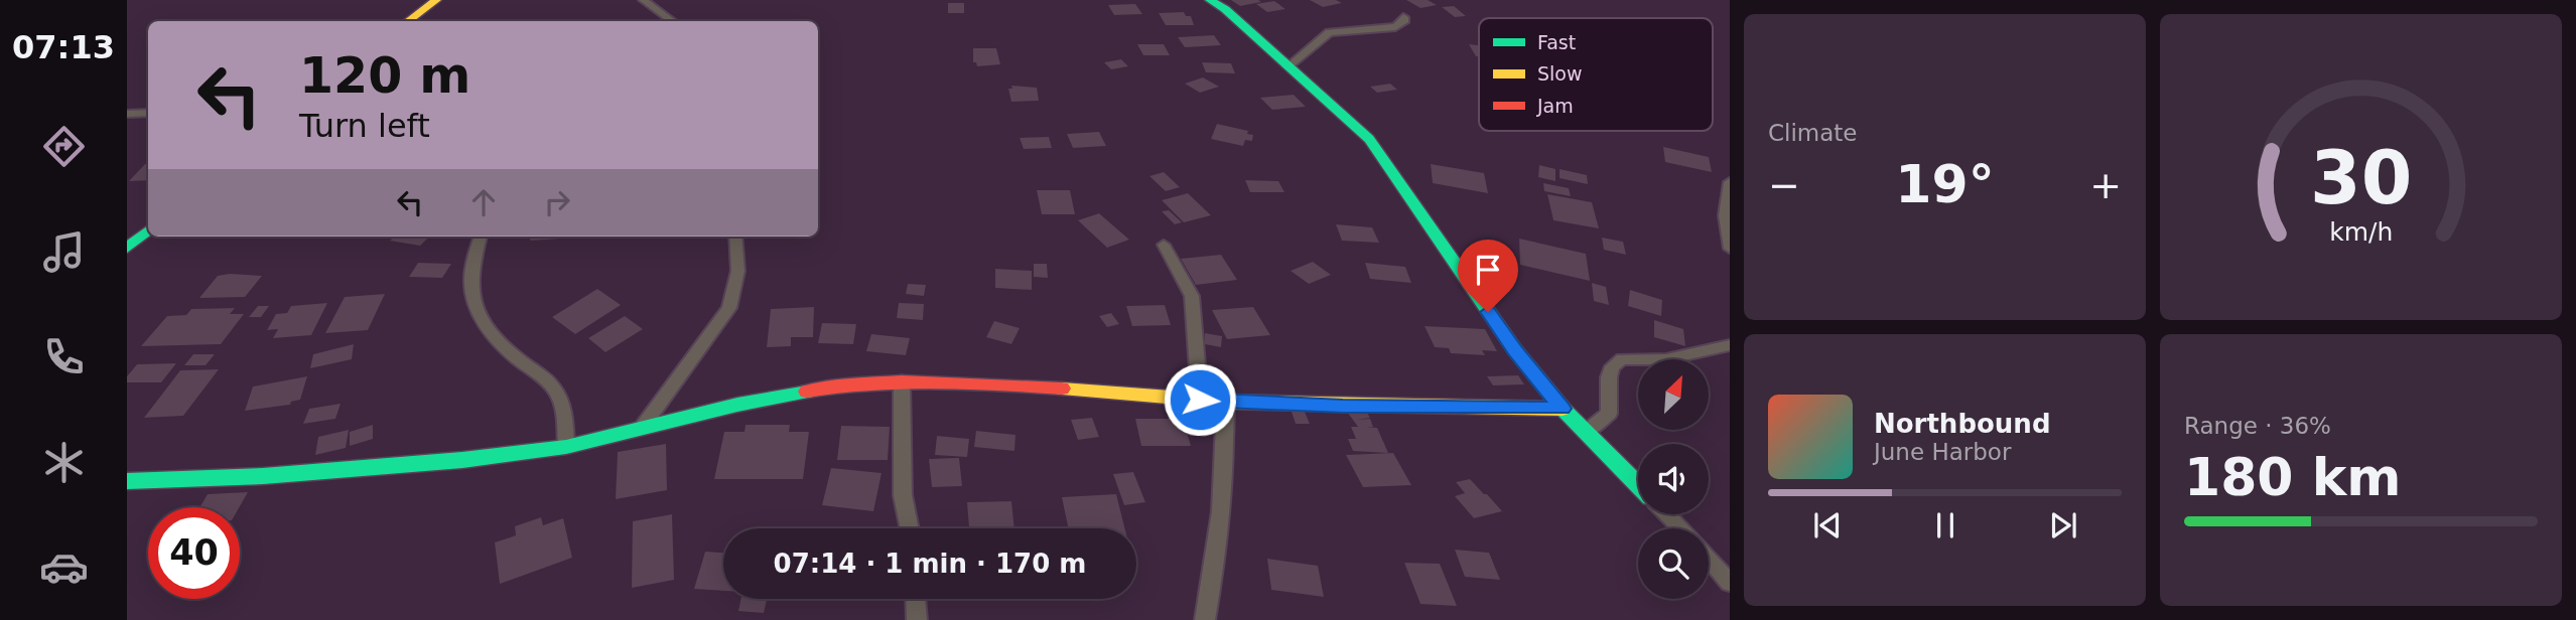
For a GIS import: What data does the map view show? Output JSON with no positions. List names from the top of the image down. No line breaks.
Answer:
{"legend":["Fast","Slow","Jam"],"north":"top right","page":{"tabs":"07:13","tile":["Climate",["Range · 36%","180 km"]],"turn":["120 m","Turn left"],"heat":["−","19°","+"],"song":["Northbound","June Harbor"],"limit":"40","trip":"07:14 · 1 min · 170 m","gauge":["30","km/h"]}}
